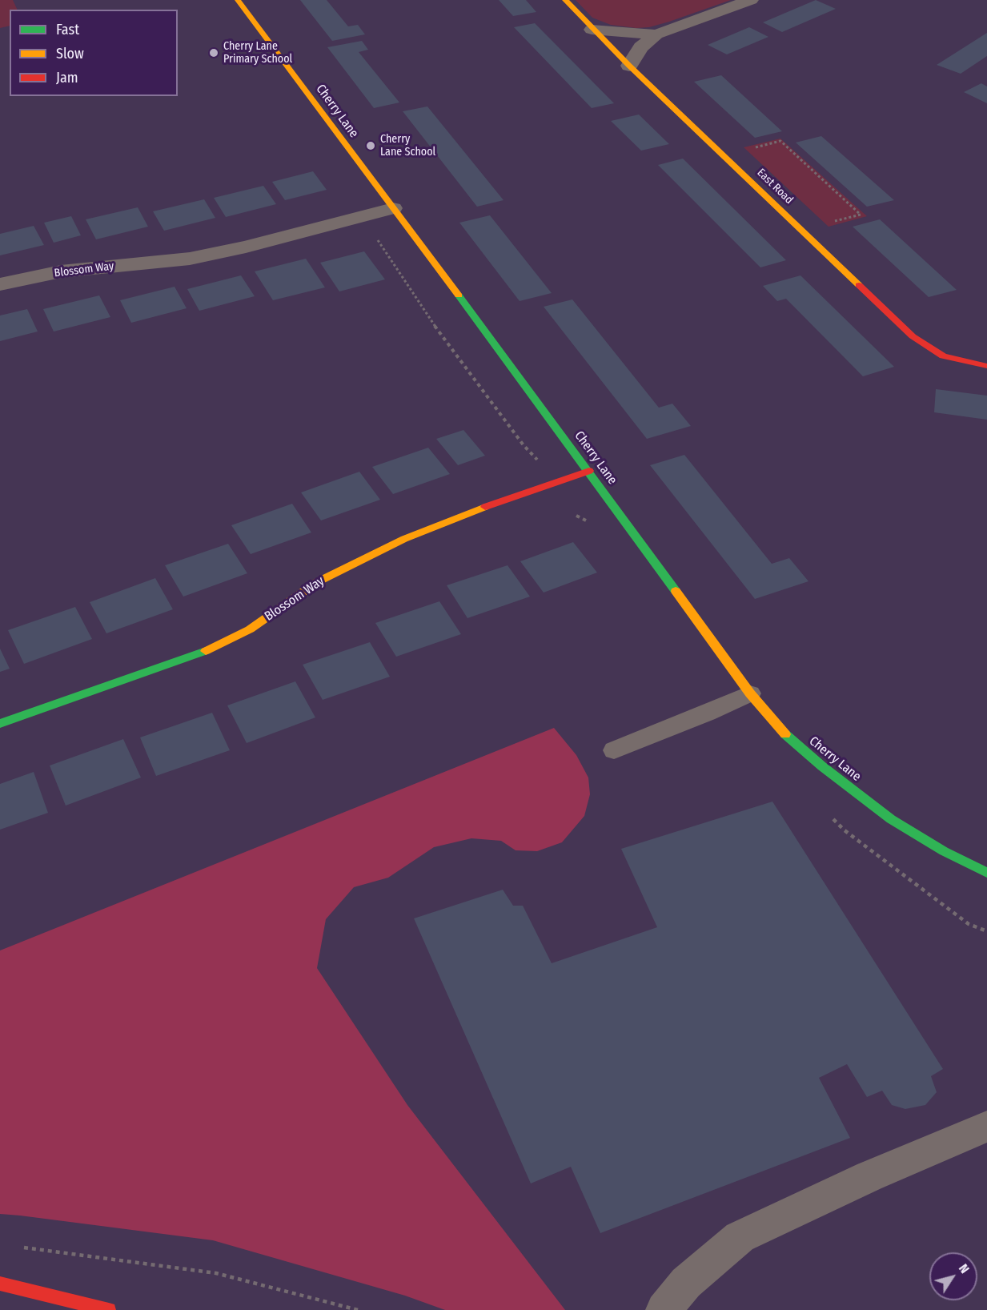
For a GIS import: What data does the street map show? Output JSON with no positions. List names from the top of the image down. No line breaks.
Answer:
{"streets":{"street":["Cherry Lane","East Road","Blossom Way"]},"crossings":[["Cherry Lane","Blossom Way"]],"places":["Cherry Lane Primary School","Cherry Lane School"],"legend":["Fast","Slow","Jam"],"north":"top right"}
